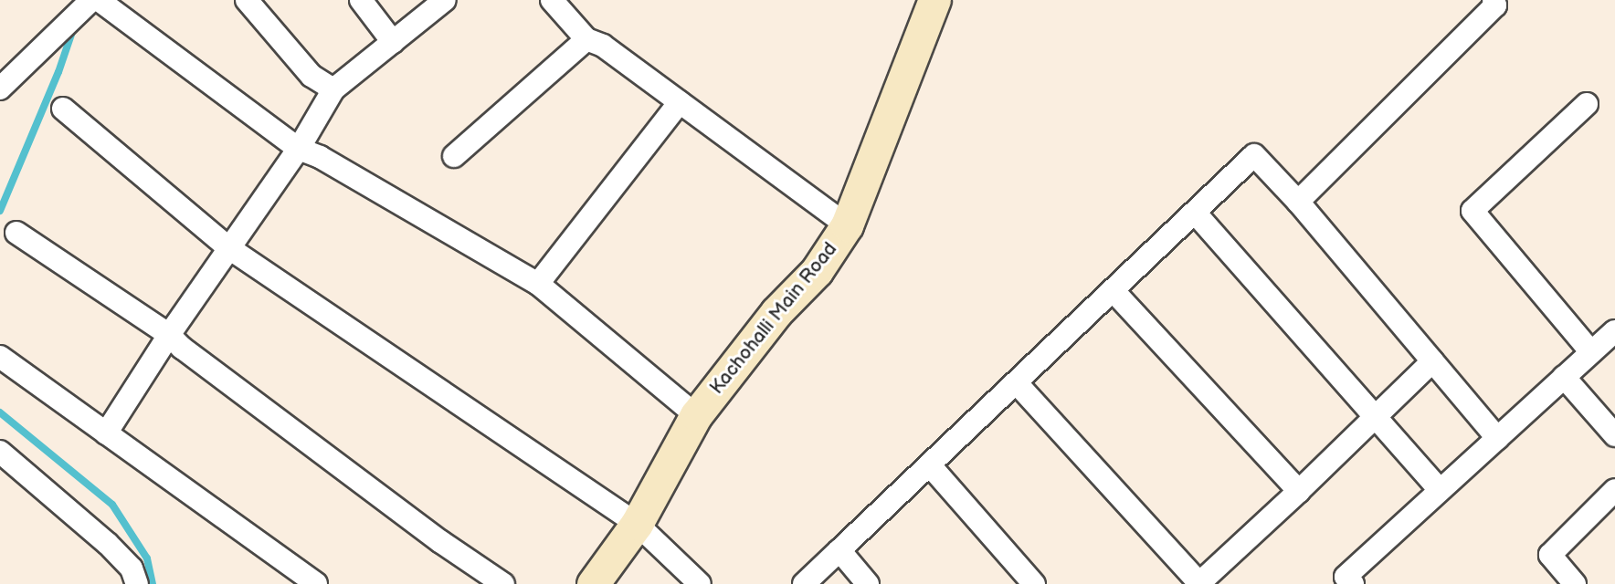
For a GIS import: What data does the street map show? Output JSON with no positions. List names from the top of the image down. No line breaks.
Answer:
{"streets":{"street":["Kachohalli Main Road"]}}
